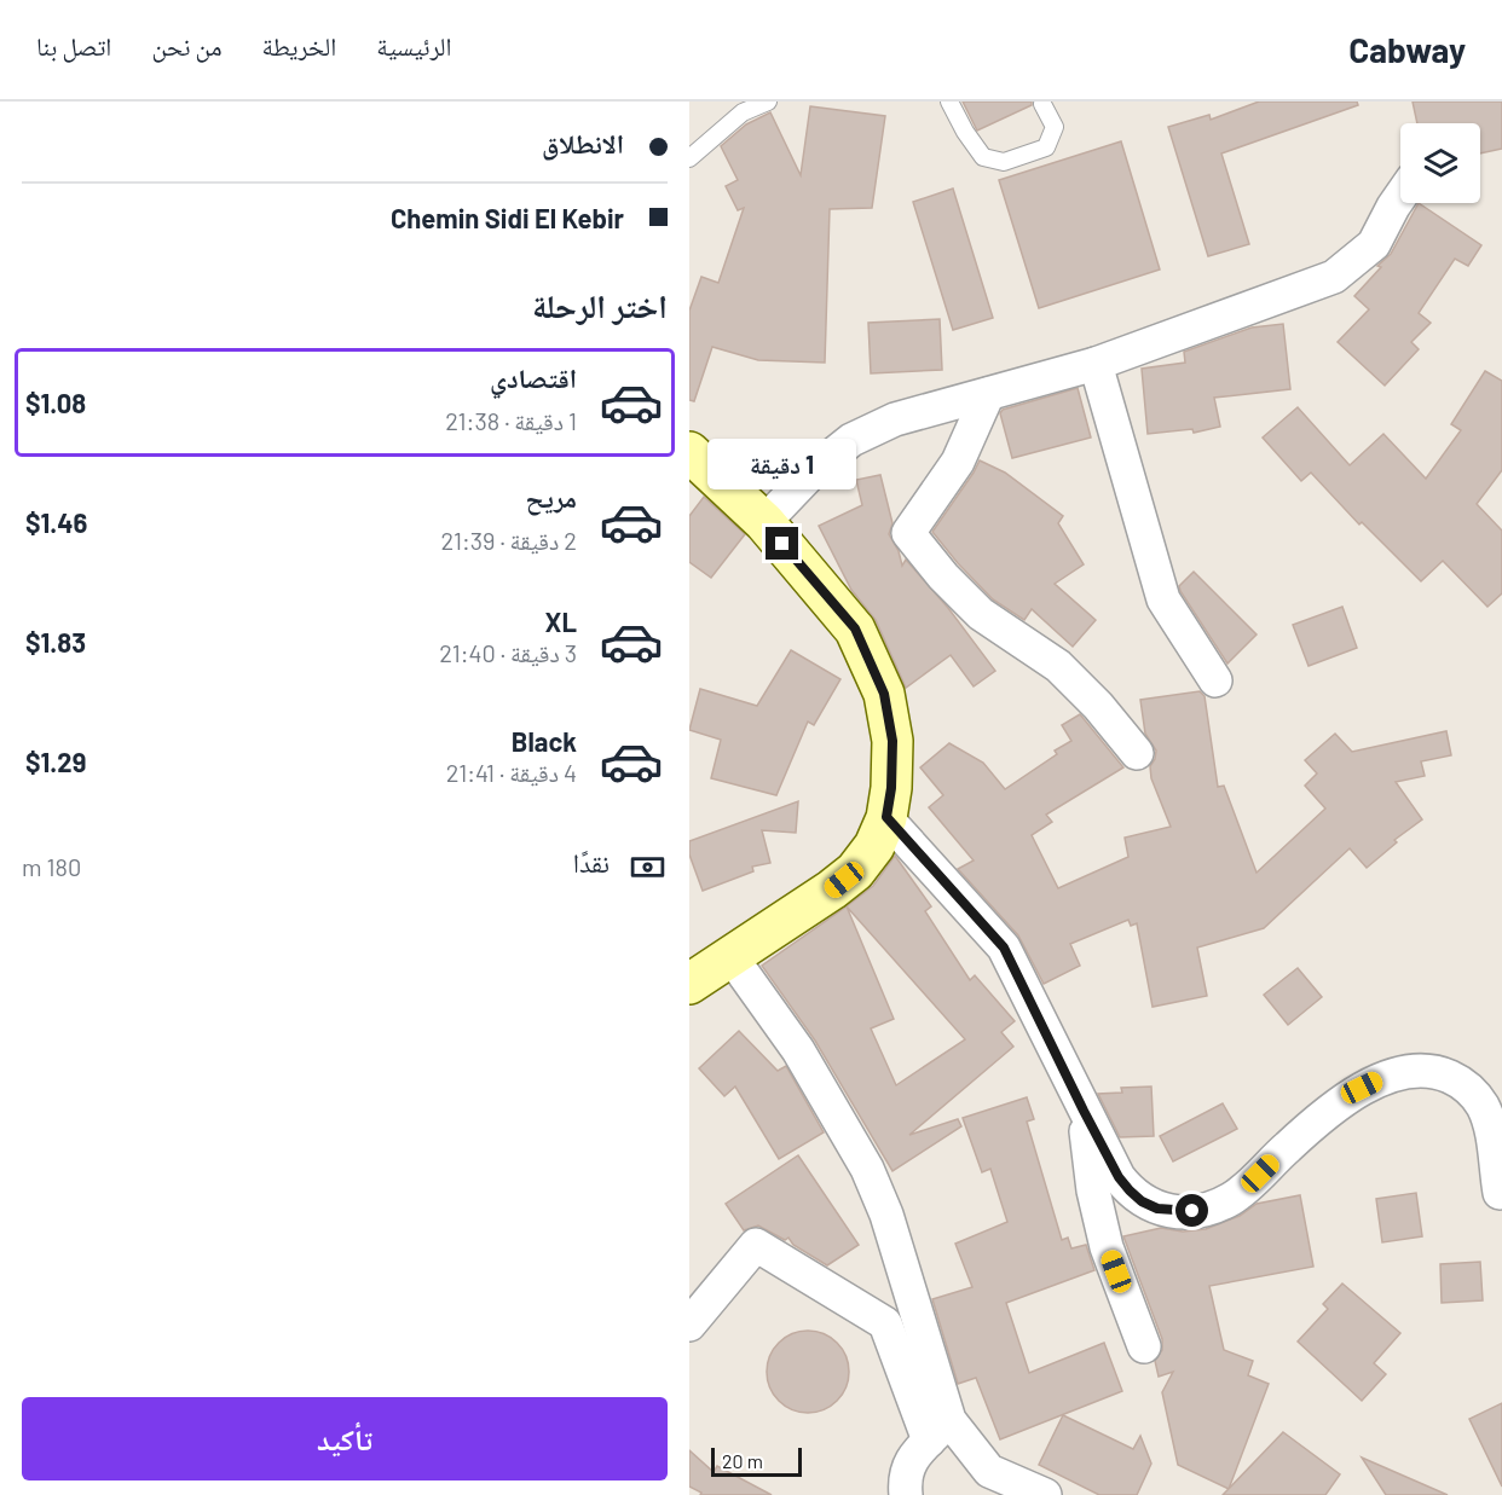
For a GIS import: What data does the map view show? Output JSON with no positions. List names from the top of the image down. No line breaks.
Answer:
{"scale_bar":"20 m","page":{"header":"Cabway","nav":["الرئيسية","الخريطة","من نحن","اتصل بنا"],"banner":["الانطلاق","Chemin Sidi El Kebir"],"heading":"اختر الرحلة","list":[{"name":"اقتصادي","note":"1 دقيقة · 21:38","value":"$1.08"},{"name":"مريح","note":"2 دقيقة · 21:39","value":"$1.46"},{"name":"XL","note":"3 دقيقة · 21:40","value":"$1.83"},{"name":"Black","note":"4 دقيقة · 21:41","value":"$1.29"}],"bubble":"1 دقيقة","pay":["نقدًا","180 m"],"buttons":"تأكيد","scale":"20 m"}}
